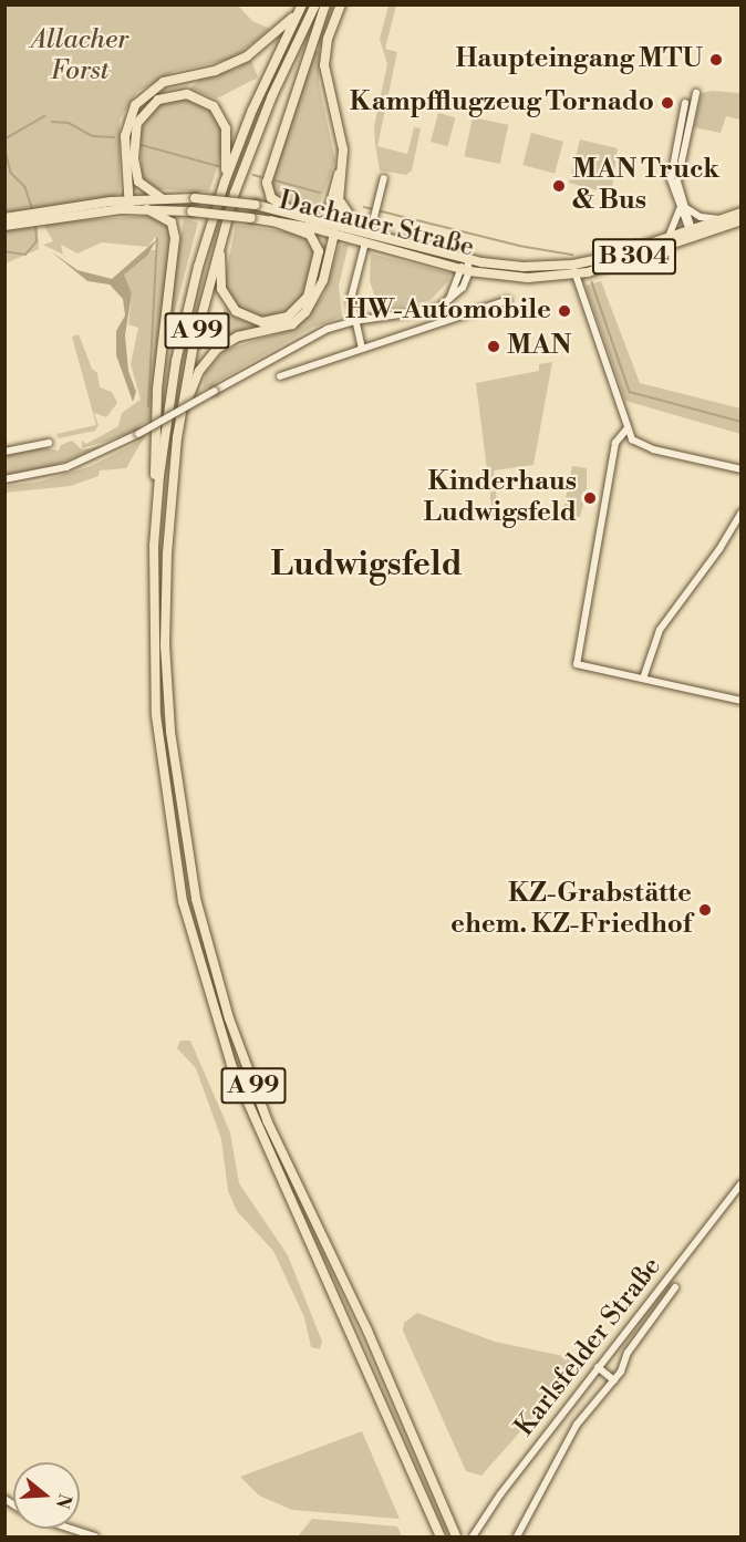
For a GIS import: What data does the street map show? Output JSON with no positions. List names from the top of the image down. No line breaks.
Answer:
{"streets":{"highway":["A 99"],"main road":["Dachauer Straße","B 304"],"street":["Karlsfelder Straße"]},"districts":["Ludwigsfeld"],"parks":["Allacher Forst"],"places":["Haupteingang MTU","Kampfflugzeug Tornado","MAN Truck & Bus","HW-Automobile","MAN","Kinderhaus Ludwigsfeld","KZ-Grabstätte ehem. KZ-Friedhof"],"north":"right"}
